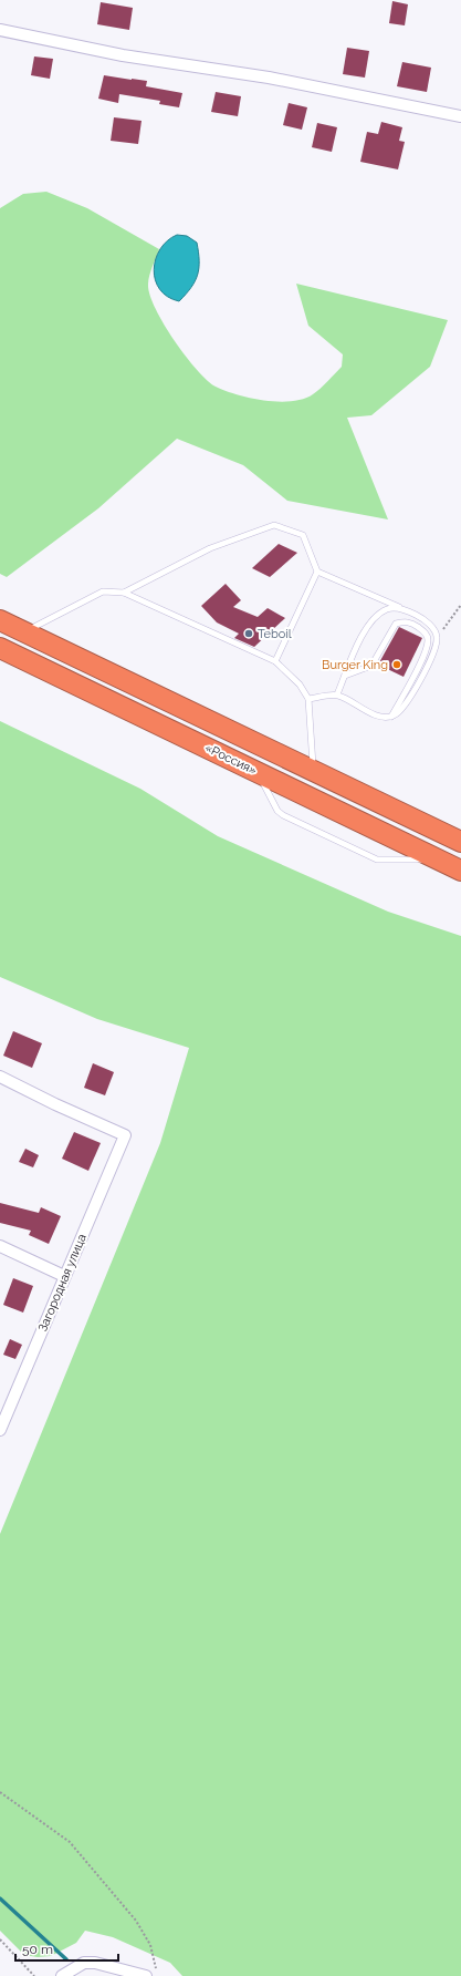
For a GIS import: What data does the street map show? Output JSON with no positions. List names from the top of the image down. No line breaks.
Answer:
{"streets":{"highway":["«Россия»"],"street":["Загородная улица"]},"places":["Teboil","Burger King"],"scale_bar":"50 m"}
